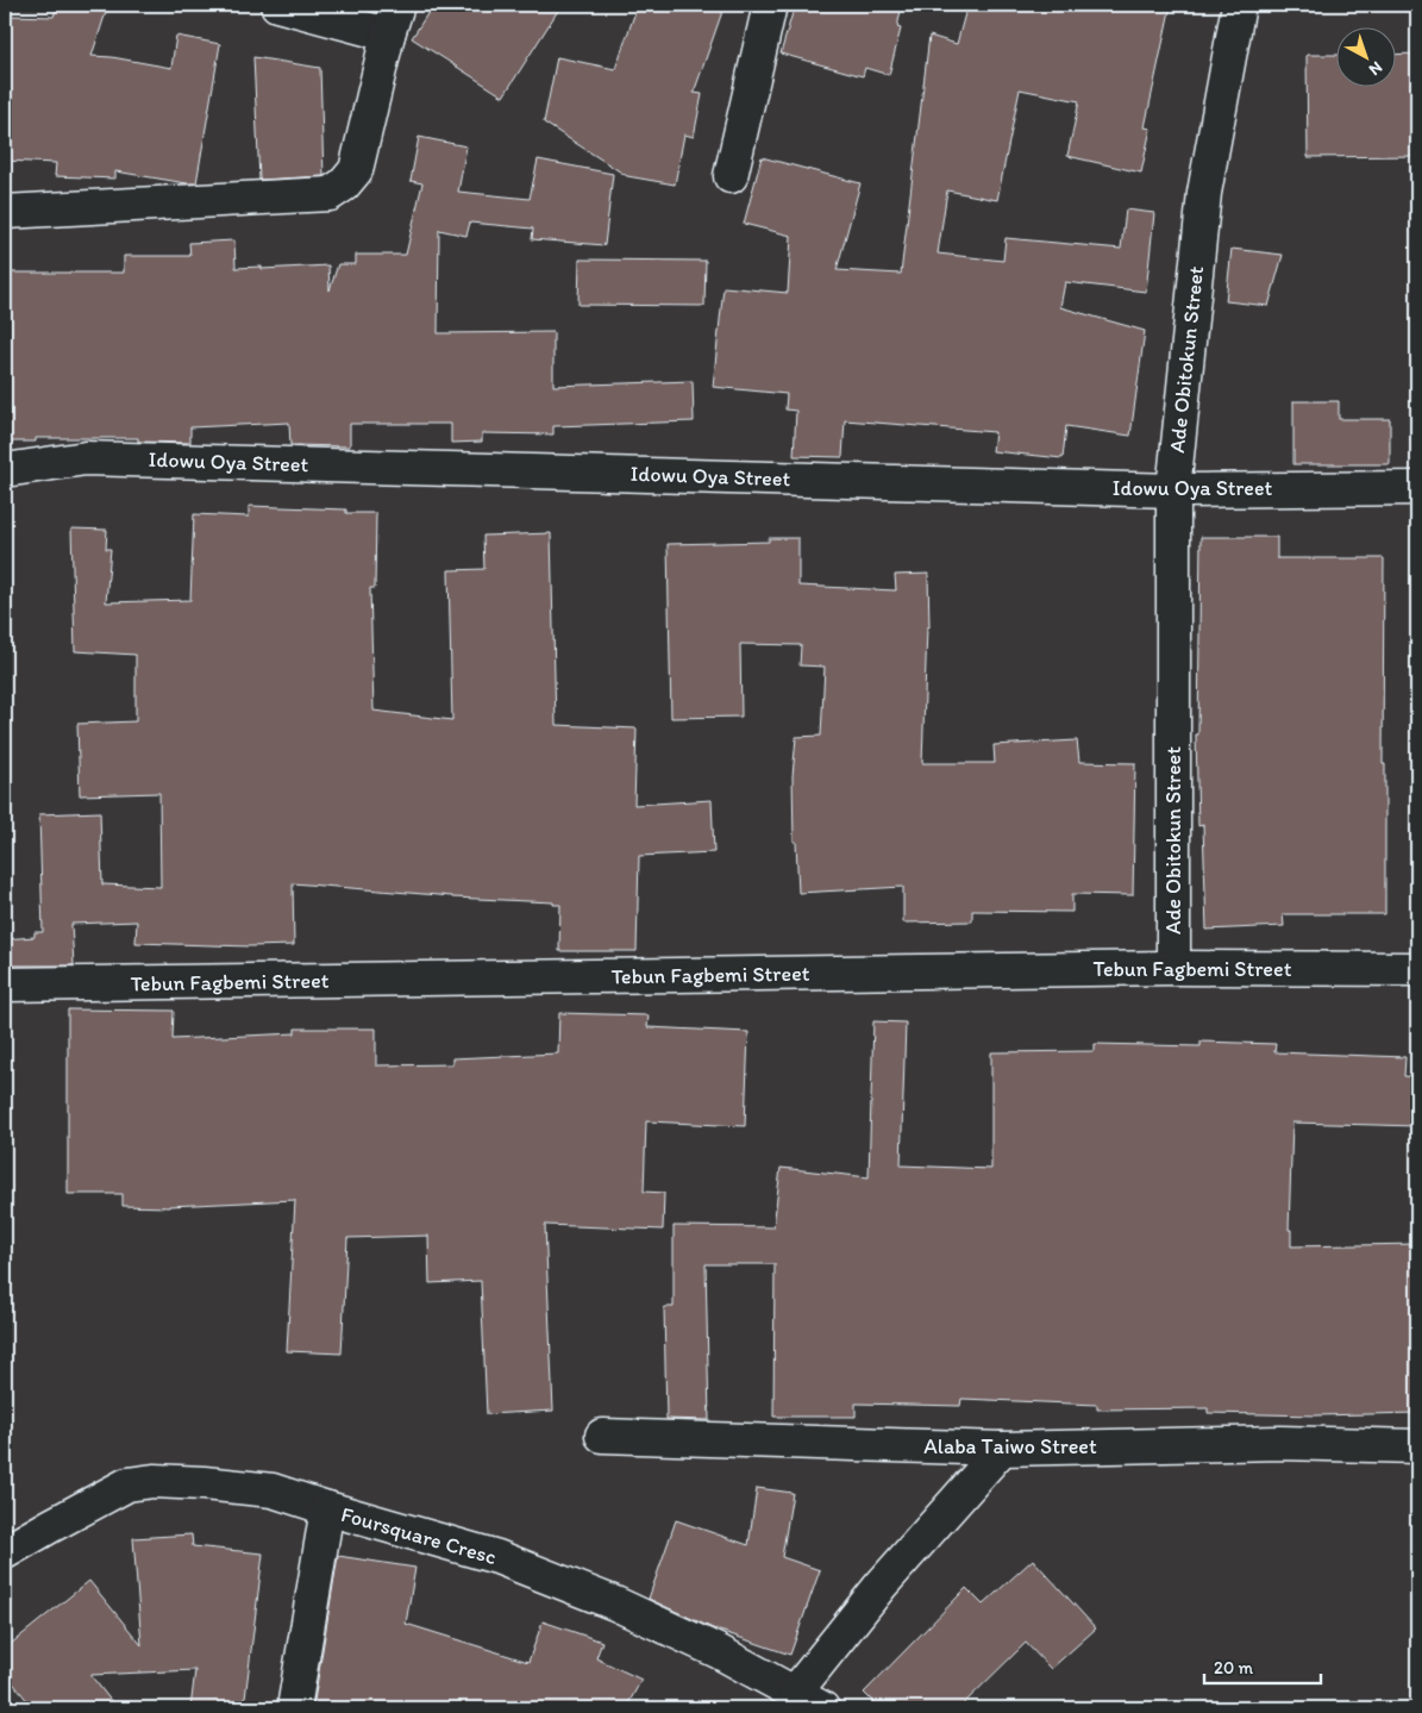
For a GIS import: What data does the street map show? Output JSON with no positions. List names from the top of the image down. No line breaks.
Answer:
{"streets":{"street":["Ade Obitokun Street","Idowu Oya Street","Tebun Fagbemi Street","Alaba Taiwo Street","Foursquare Cresc"]},"crossings":[["Ade Obitokun Street","Idowu Oya Street"],["Ade Obitokun Street","Tebun Fagbemi Street"]],"scale_bar":"20 m","north":"bottom right"}
